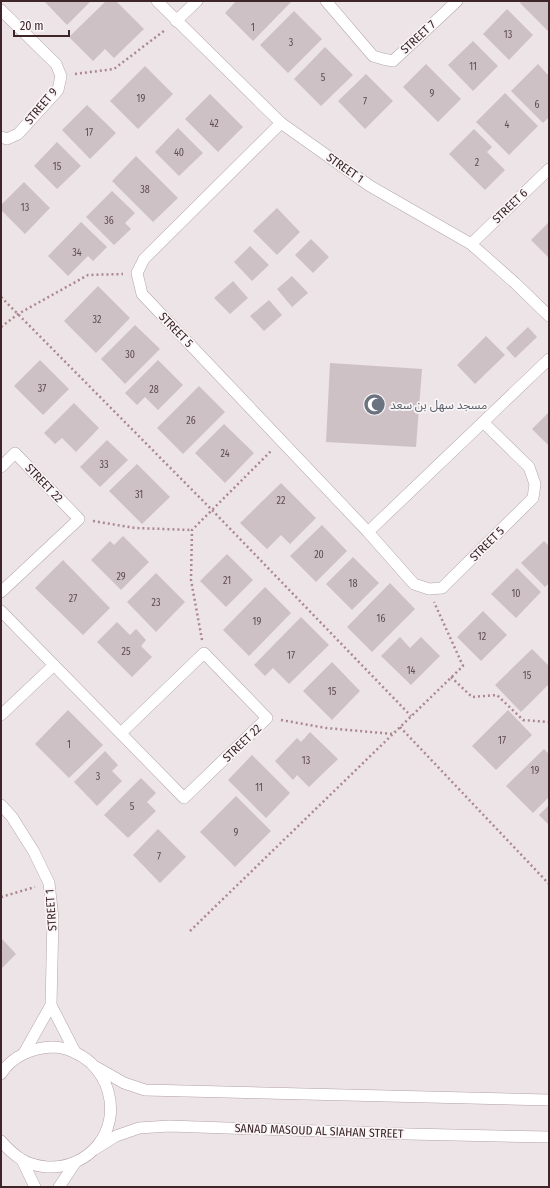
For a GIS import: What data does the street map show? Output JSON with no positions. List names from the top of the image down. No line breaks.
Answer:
{"streets":{"street":["STREET 7","STREET 9","STREET 1","STREET 6","STREET 5","STREET 22","SANAD MASOUD AL SIAHAN STREET"]},"crossings":[["STREET 1","STREET 6"]],"places":{"mosque":["مسجد سهل بن سعد"]},"house_numbers":["1","13","3","11","5","9","19","7","6","42","4","17","40","2","15","38","13","36","34","32","30","37","28","26","24","33","31","22","20","29","21","18","10","27","23","16","19","12","25","17","14","15","15","17","1","13","19","3","11","5","9","7"],"scale_bar":"20 m"}
